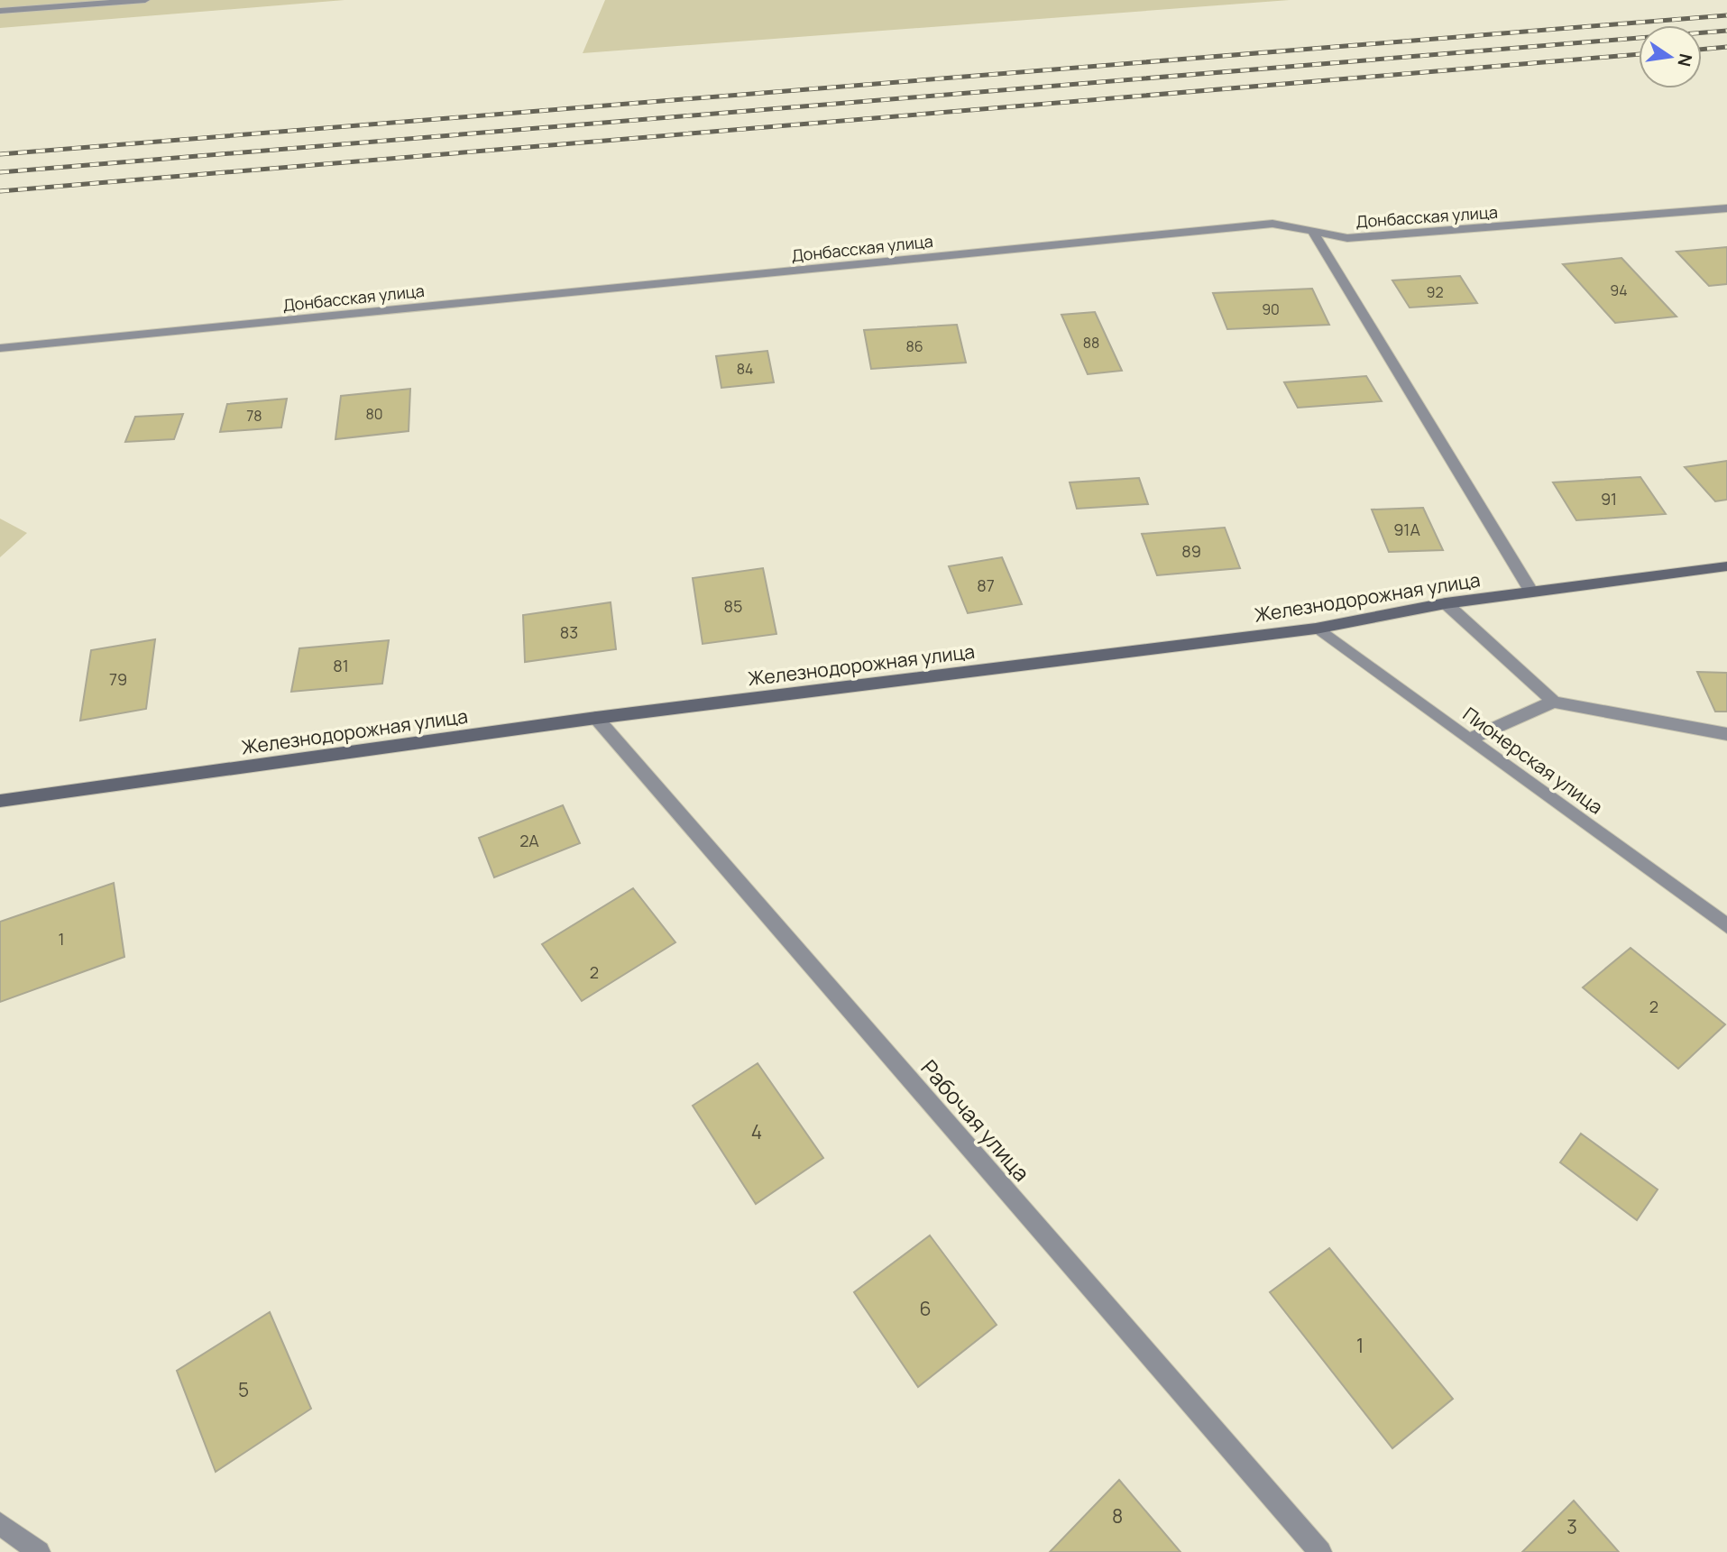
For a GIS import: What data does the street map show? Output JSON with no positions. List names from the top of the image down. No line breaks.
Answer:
{"streets":{"street":["Донбасская улица","Железнодорожная улица","Пионерская улица","Рабочая улица"]},"crossings":[["Железнодорожная улица","Пионерская улица"],["Железнодорожная улица","Рабочая улица"]],"house_numbers":["94","92","90","88","86","84","80","78","91","91А","89","87","85","83","81","79","2А","1","2","2","4","6","1","5","8","3"],"north":"right"}
